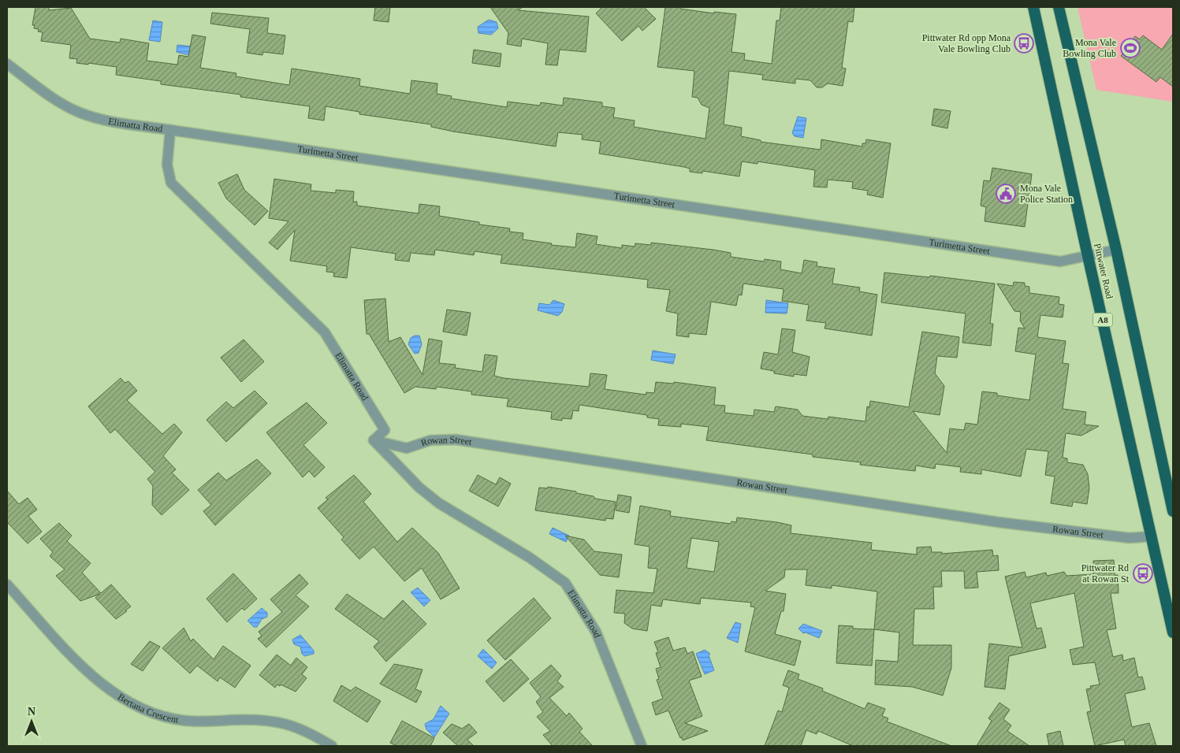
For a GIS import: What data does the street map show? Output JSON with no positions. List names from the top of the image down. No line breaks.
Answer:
{"streets":{"highway":["Pittwater Road","A8"],"street":["Elimatta Road","Turimetta Street","Rowan Street","Bertana Crescent"]},"crossings":[["Elimatta Road","Turimetta Street"],["Elimatta Road","Rowan Street"],["Turimetta Street","Pittwater Road"],["Pittwater Road","Rowan Street"]],"places":{"bus stop":["Pittwater Rd opp Mona Vale Bowling Club","Pittwater Rd at Rowan St"],"sports":["Mona Vale Bowling Club"],"public building":["Mona Vale Police Station"]},"north":"top"}
